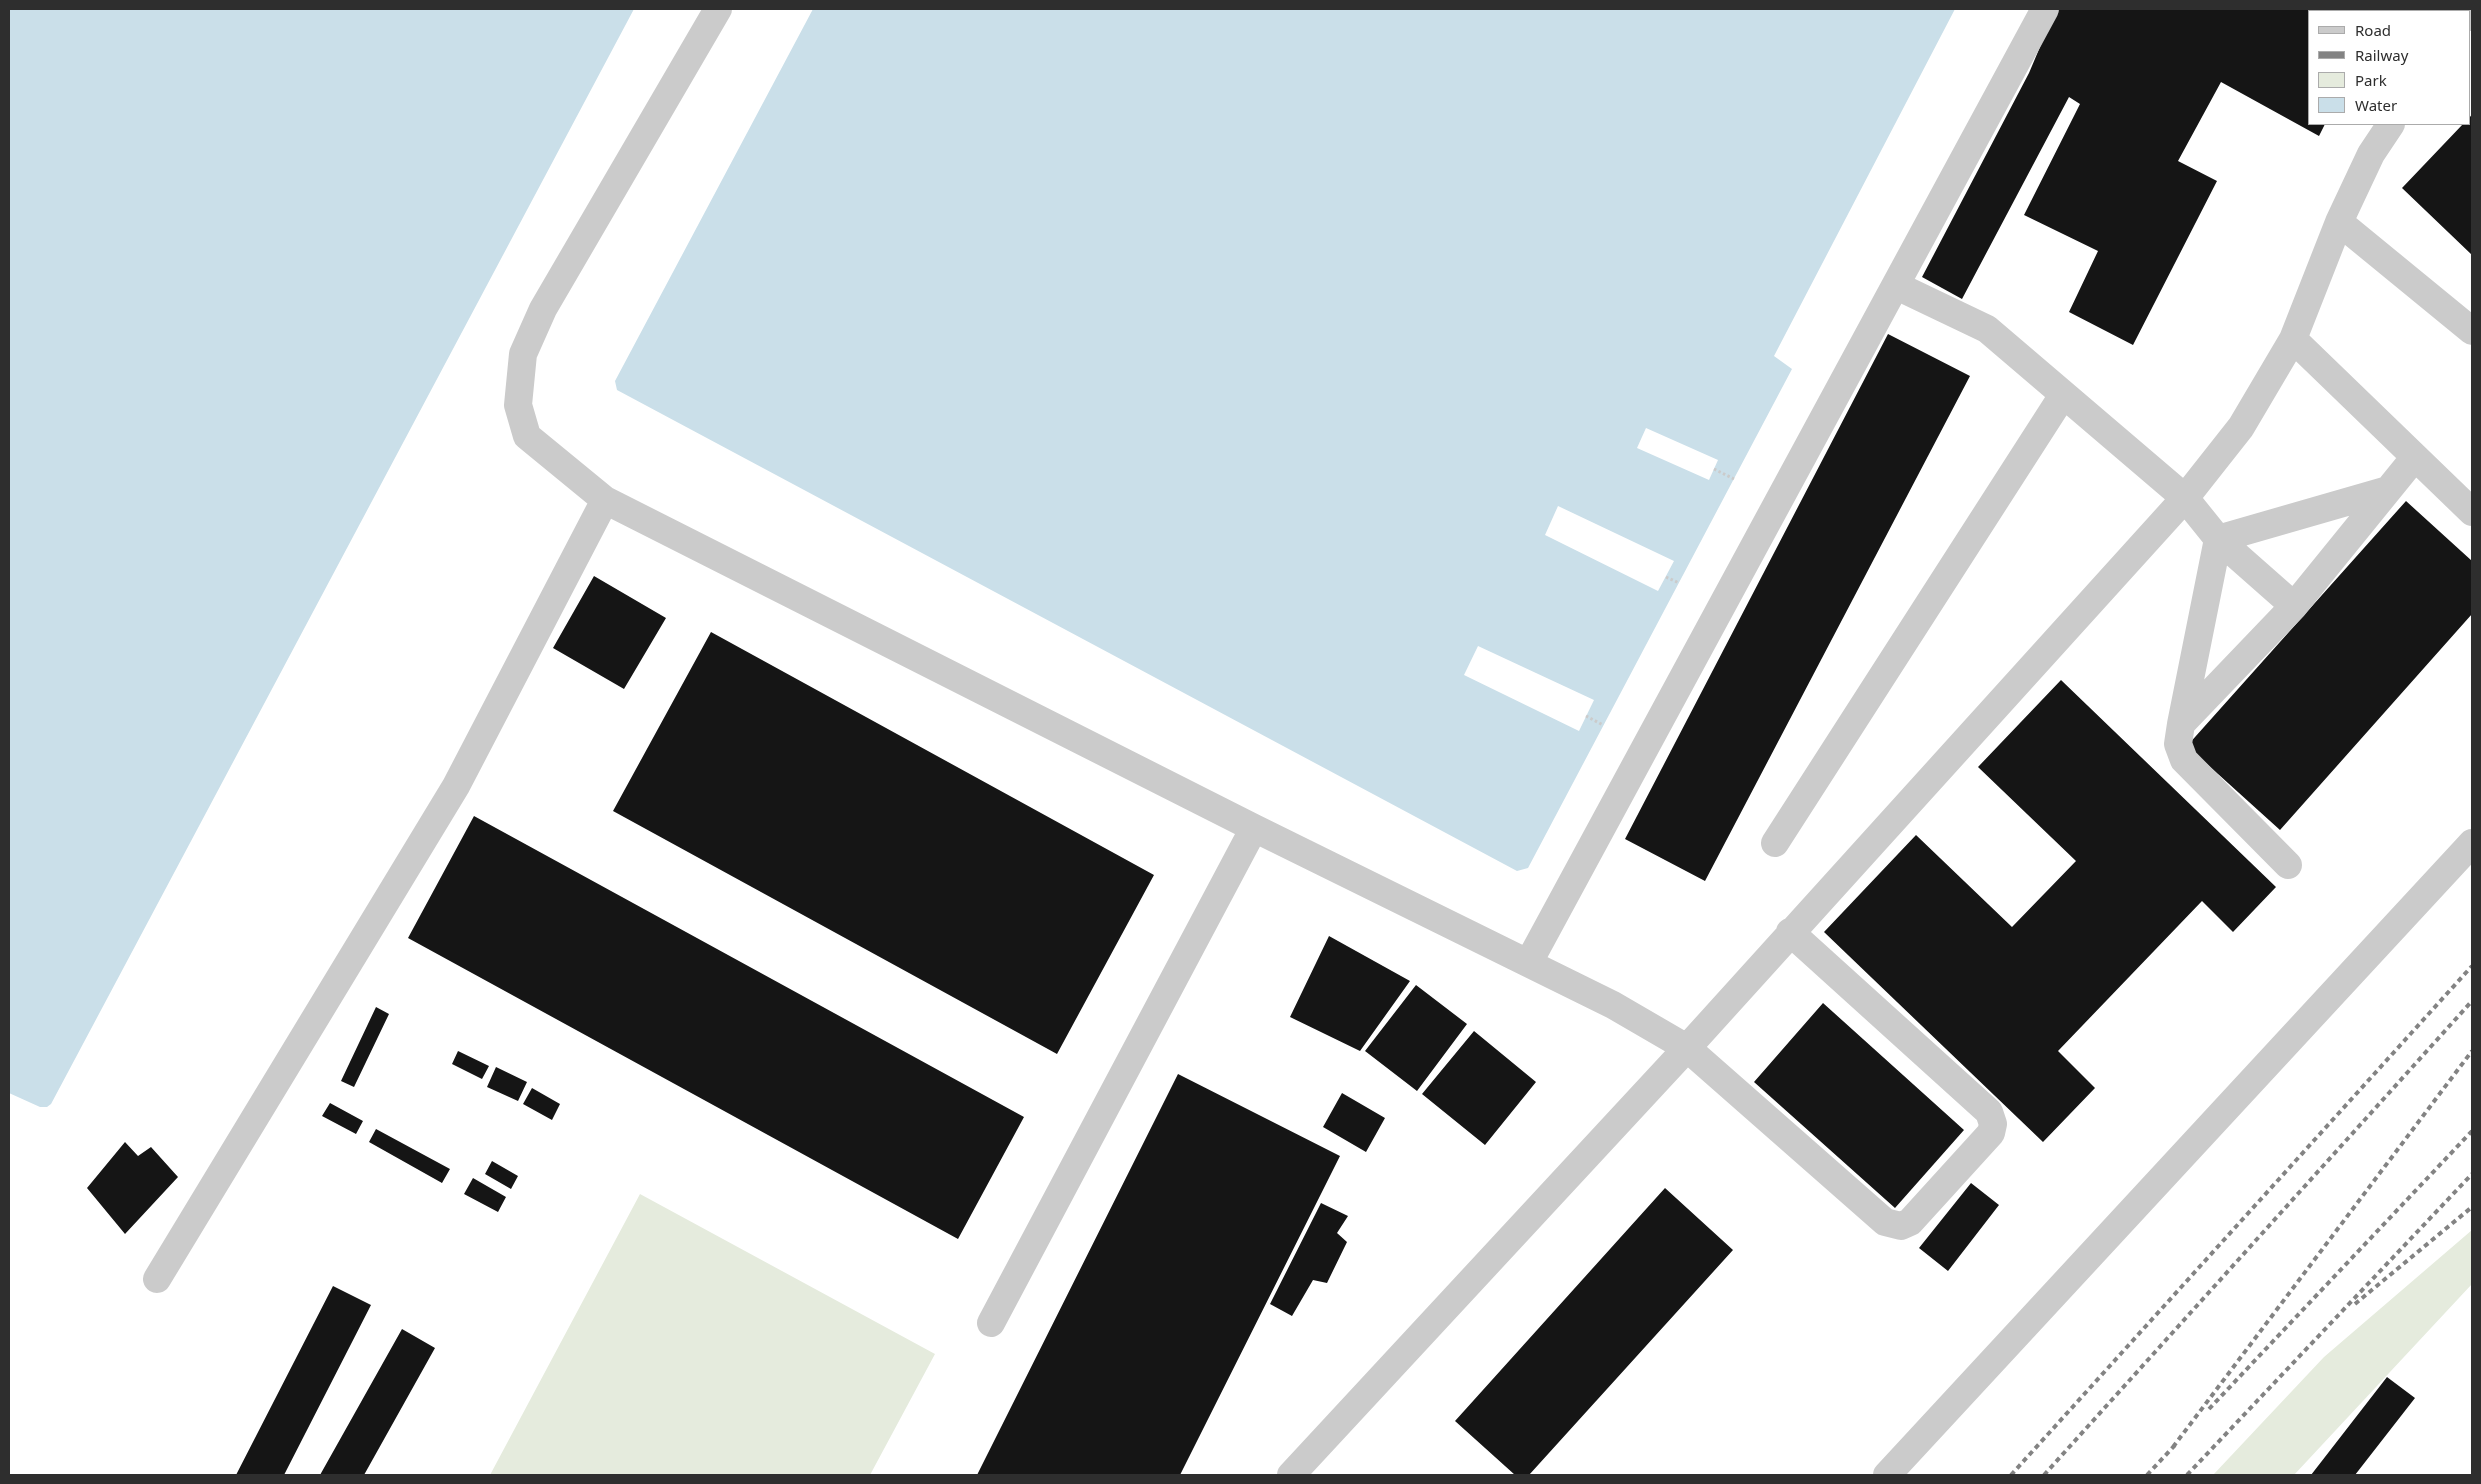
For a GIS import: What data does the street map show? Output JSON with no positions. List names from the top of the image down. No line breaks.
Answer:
{"legend":["Road","Railway","Park","Water"]}
